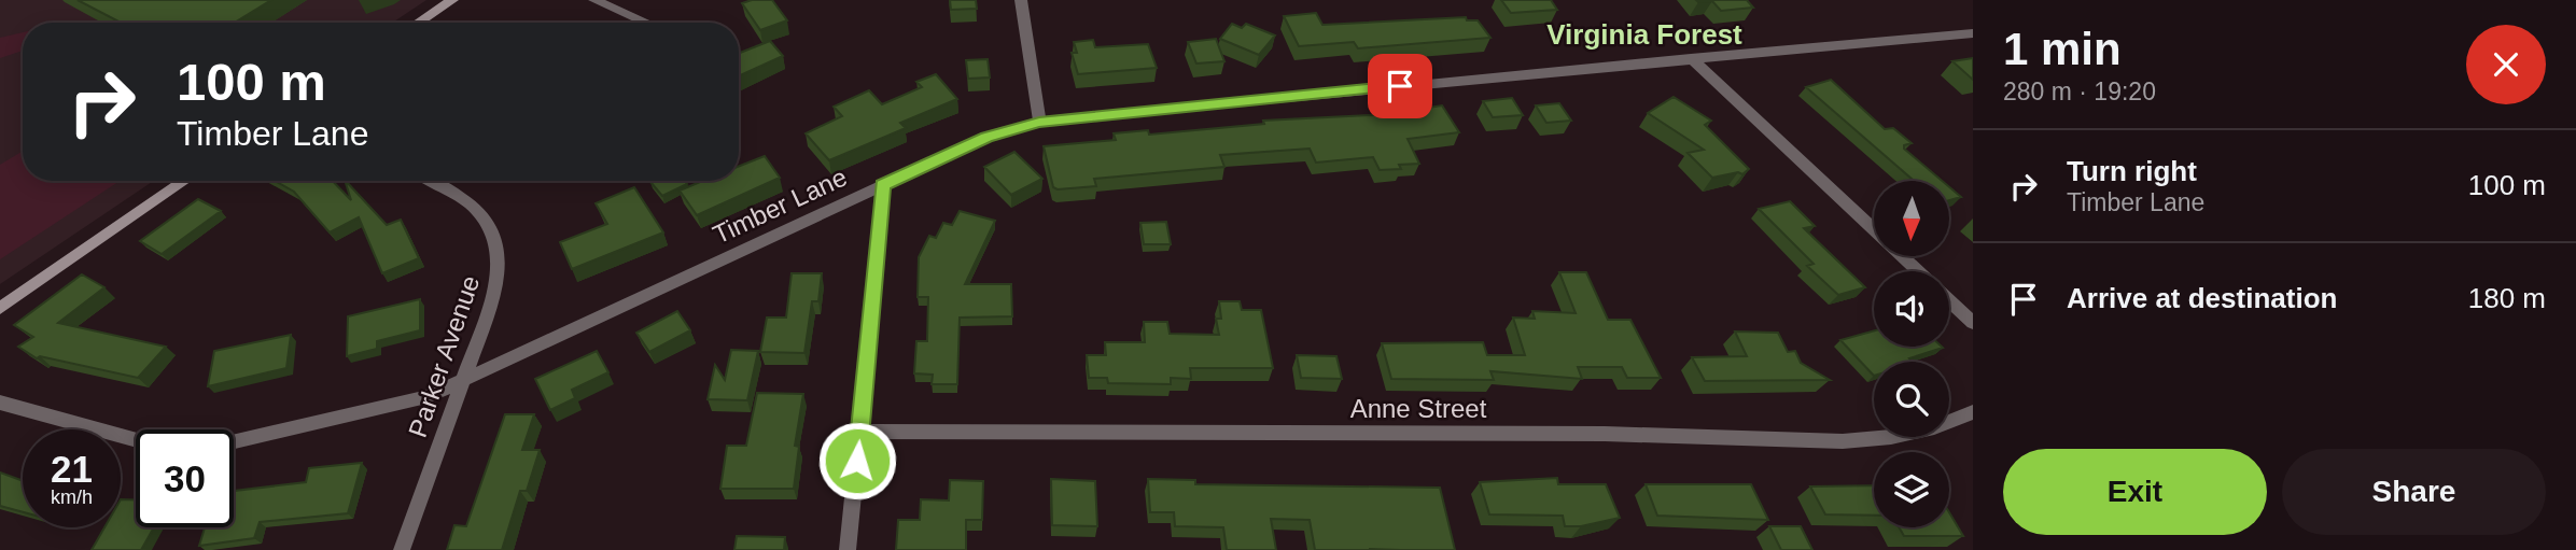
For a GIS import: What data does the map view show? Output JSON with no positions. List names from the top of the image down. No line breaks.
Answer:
{"streets":{"street":["Timber Lane","Parker Avenue","Anne Street"]},"crossings":[["Timber Lane","Parker Avenue"]],"districts":["Virginia Forest"],"north":"bottom","page":{"heading":["1 min","280 m · 19:20"],"turn":["100 m","Timber Lane"],"list":[{"name":"Turn right","note":"Timber Lane","value":"100 m"},{"name":"Arrive at destination","value":"180 m"}],"speed":"21 km/h","limit":"30","buttons":["Exit","Share"]}}
